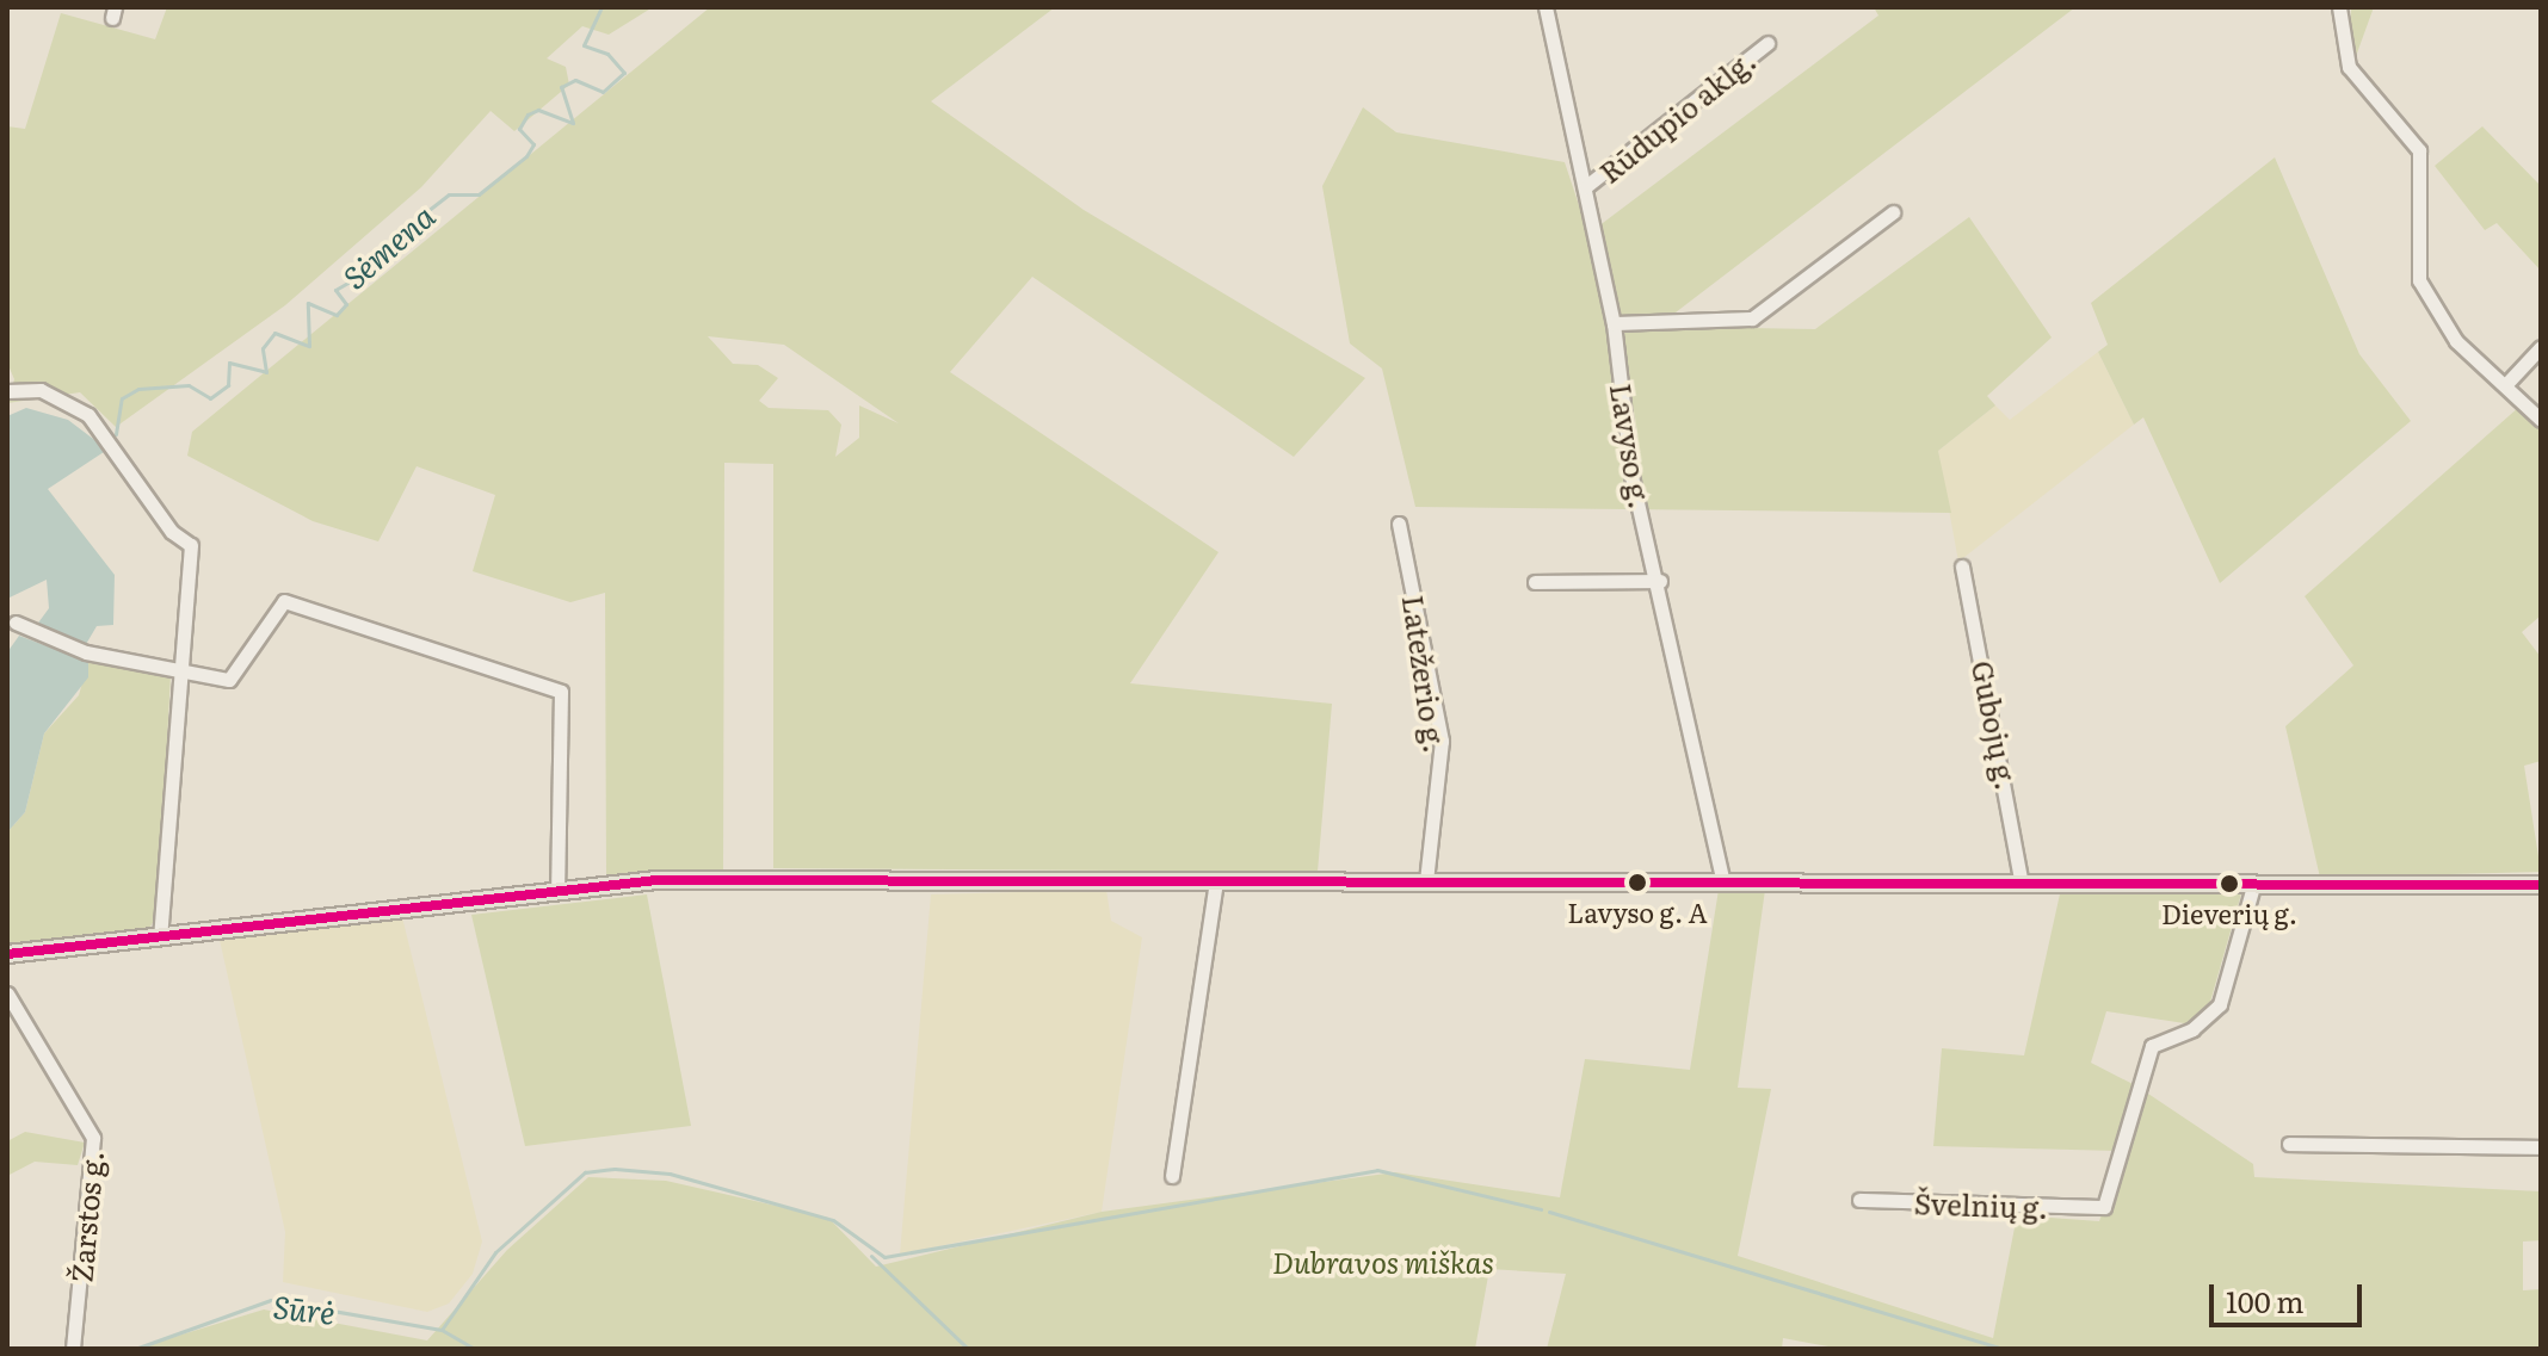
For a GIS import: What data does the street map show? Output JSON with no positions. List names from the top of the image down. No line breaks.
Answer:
{"streets":{"street":["Rūdupio aklg.","Lavyso g.","Latežerio g.","Gubojų g.","Švelnių g.","Žarstos g."]},"crossings":[["Rūdupio aklg.","Lavyso g."]],"water":["Sėmena","Sūrė"],"parks":["Dubravos miškas"],"places":["Lavyso g. A","Dieverių g."],"scale_bar":"100 m"}
